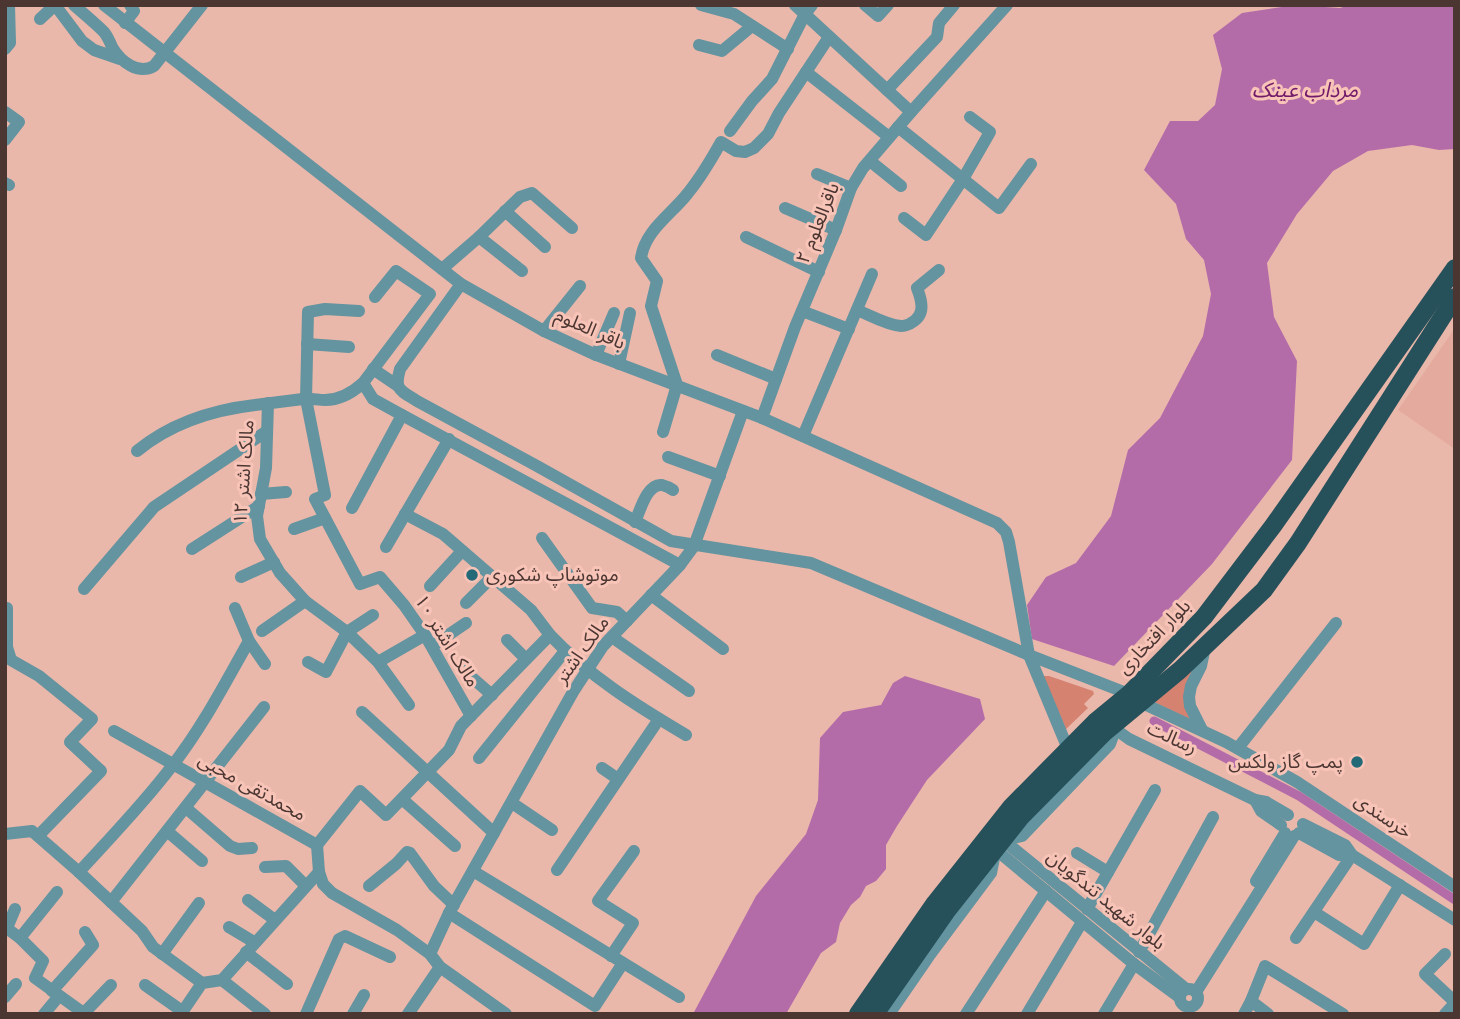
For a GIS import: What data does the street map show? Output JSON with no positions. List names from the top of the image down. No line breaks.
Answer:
{"streets":{"highway":["بلوار افتخاری"],"street":["باقرالعلوم ۲","باقر العلوم","مالک اشتر ۱۲","مالک اشتر ۱۰","مالک اشتر","رسالت","محمدتقی محبی","خرسندی","بلوار شهید تندگویان"]},"crossings":[["باقرالعلوم ۲","باقر العلوم"],["باقر العلوم","بلوار افتخاری"],["باقر العلوم","مالک اشتر"],["بلوار افتخاری","رسالت"],["بلوار افتخاری","خرسندی"],["بلوار افتخاری","بلوار شهید تندگویان"],["رسالت","بلوار شهید تندگویان"]],"water":["مرداب عینک"],"places":["موتوشاپ شکوری","پمپ گاز ولکس"]}
